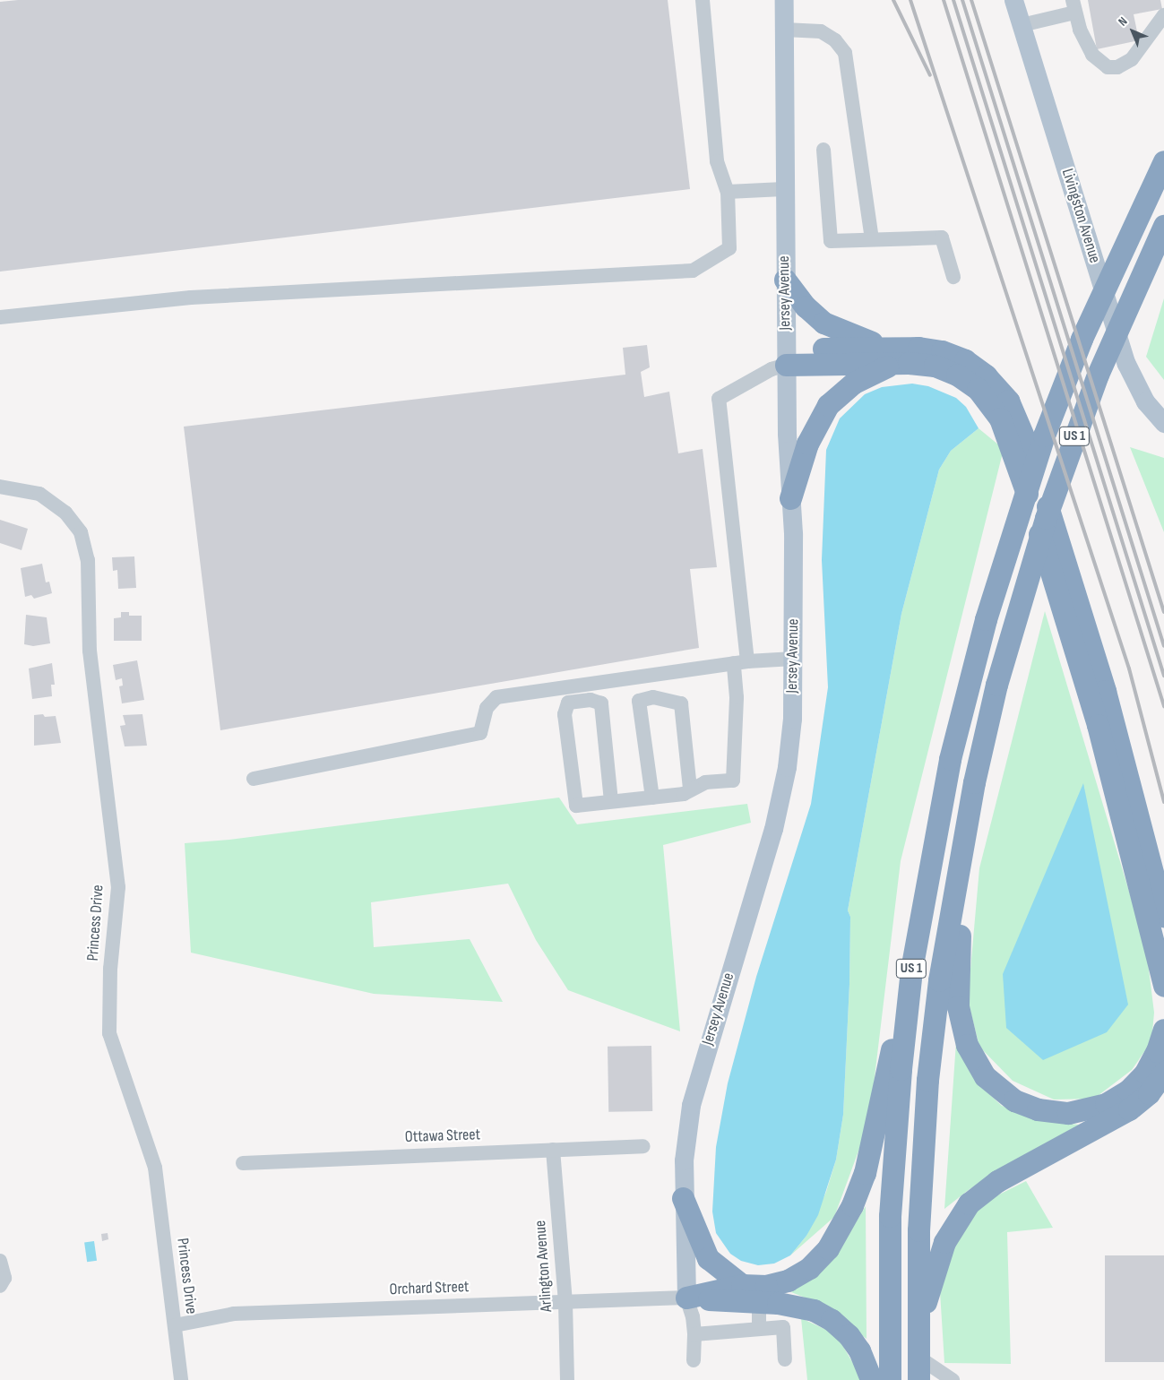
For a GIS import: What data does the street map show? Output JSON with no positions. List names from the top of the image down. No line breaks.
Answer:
{"streets":{"highway":["US 1"],"main road":["Livingston Avenue","Jersey Avenue"],"street":["Princess Drive","Ottawa Street","Arlington Avenue","Orchard Street"]},"crossings":[["Jersey Avenue","Orchard Street"],["Princess Drive","Orchard Street"],["Ottawa Street","Arlington Avenue"],["Arlington Avenue","Orchard Street"]],"north":"top left"}
